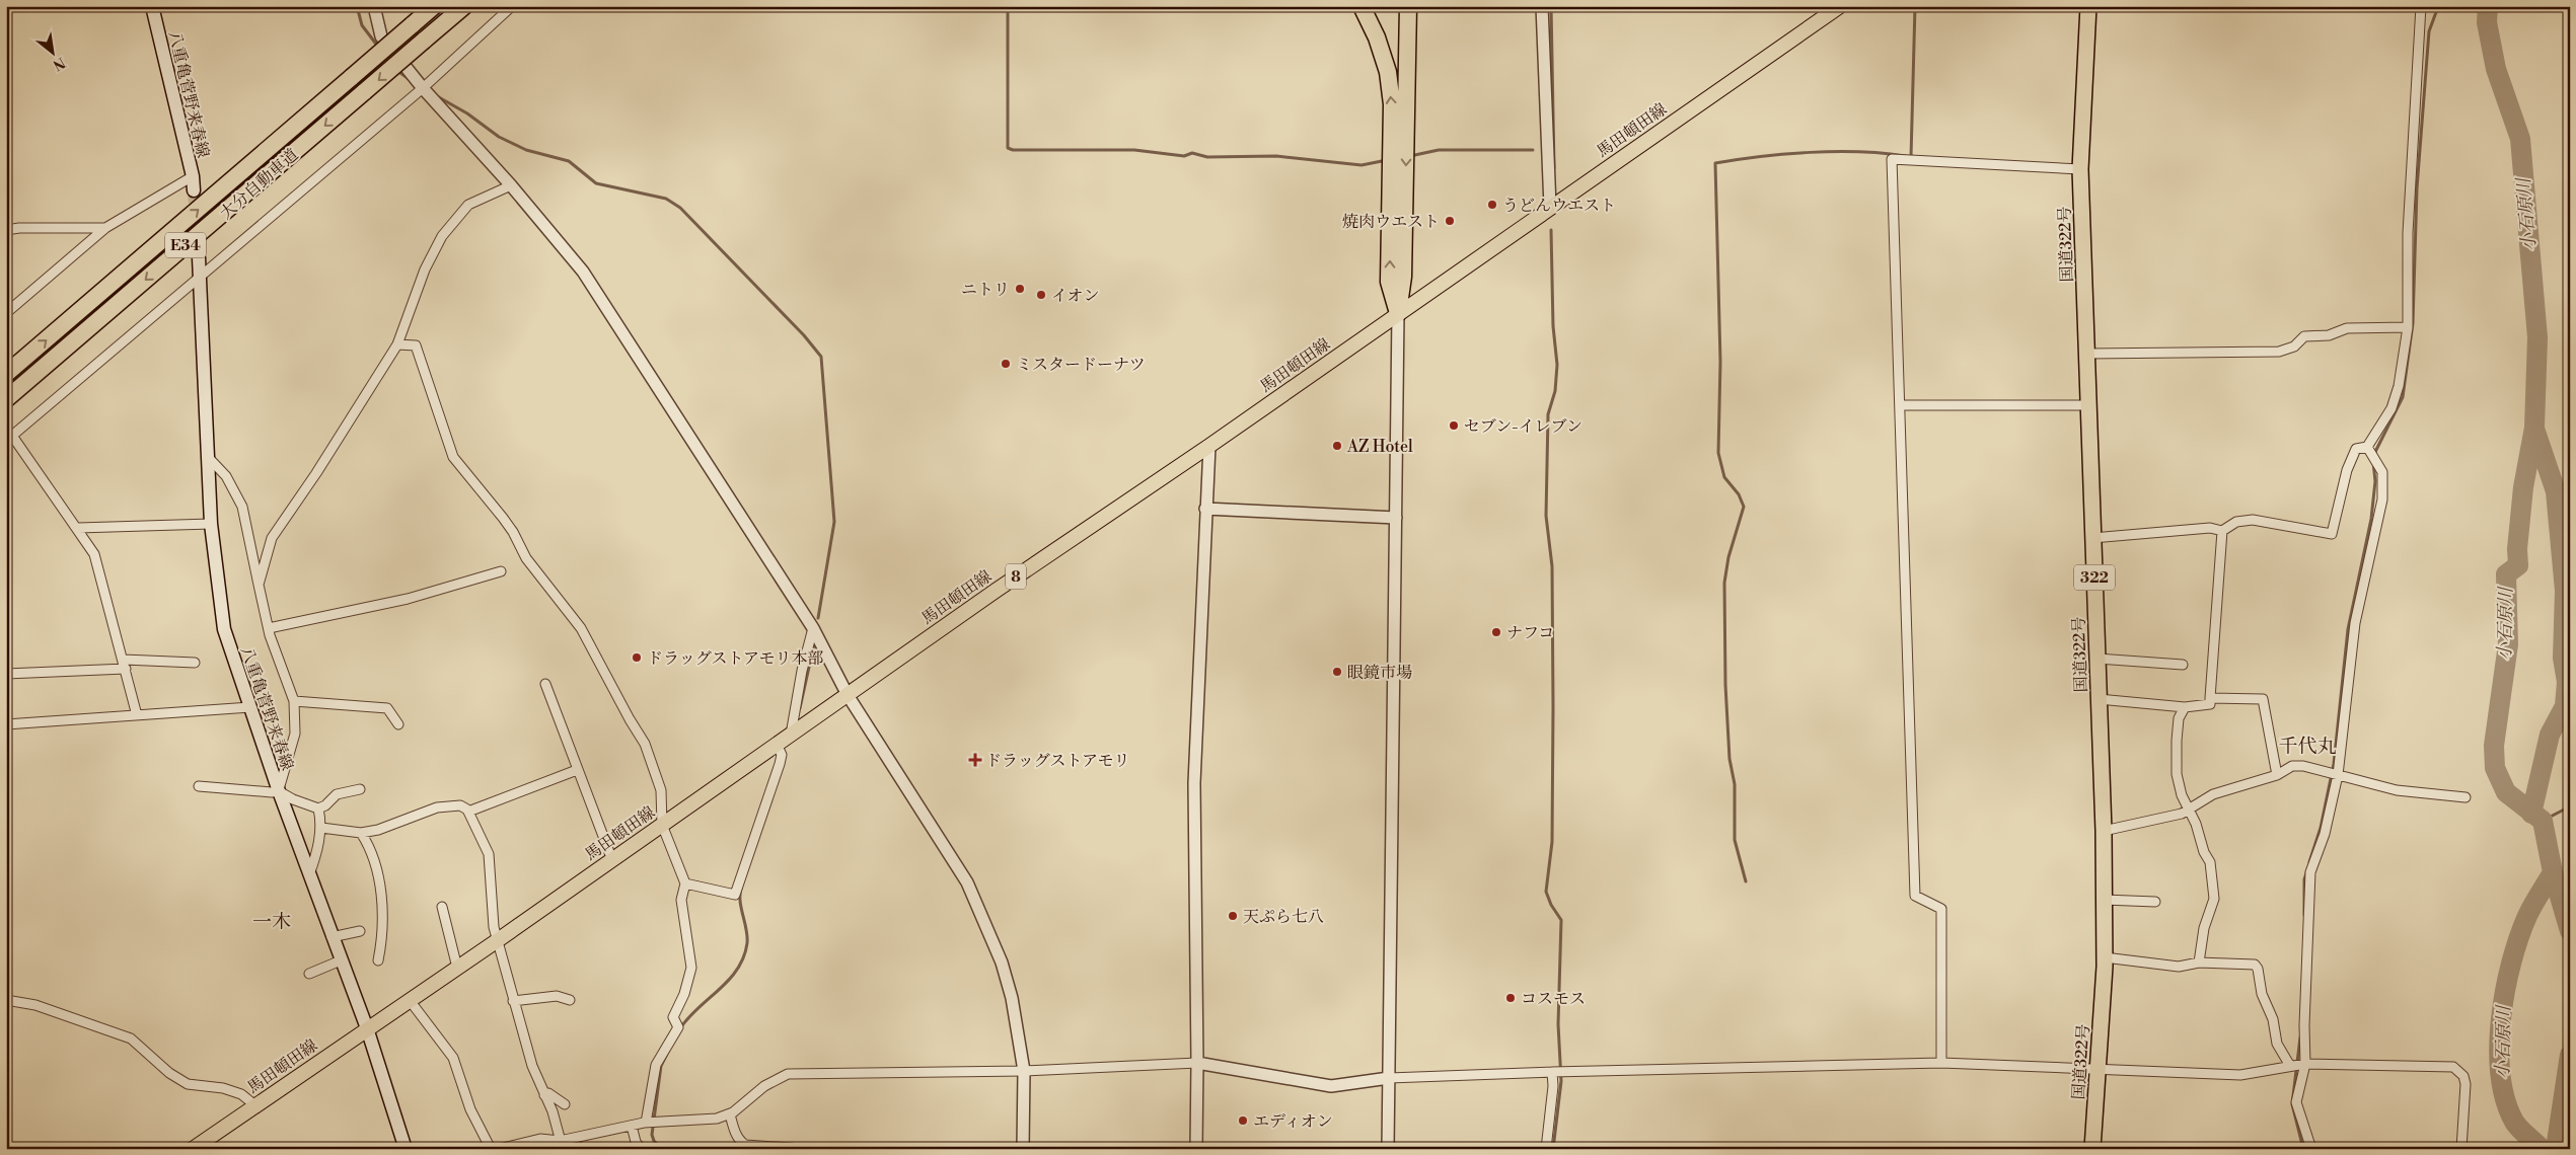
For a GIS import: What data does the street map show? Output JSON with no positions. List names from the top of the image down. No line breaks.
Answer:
{"streets":{"highway":["大分自動車道","国道322号","E34","322"],"main road":["八重亀菅野来春線","馬田頓田線","8"]},"crossings":[["八重亀菅野来春線","馬田頓田線"]],"districts":["千代丸","一木"],"water":["小石原川"],"places":{"other":["うどんウエスト","焼肉ウエスト","ニトリ","イオン","ミスタードーナツ","セブン-イレブン","AZ Hotel","ナフコ","ドラッグストアモリ本部","眼鏡市場","天ぷら七八","コスモス","エディオン"],"health":["ドラッグストアモリ"]},"north":"bottom right"}
